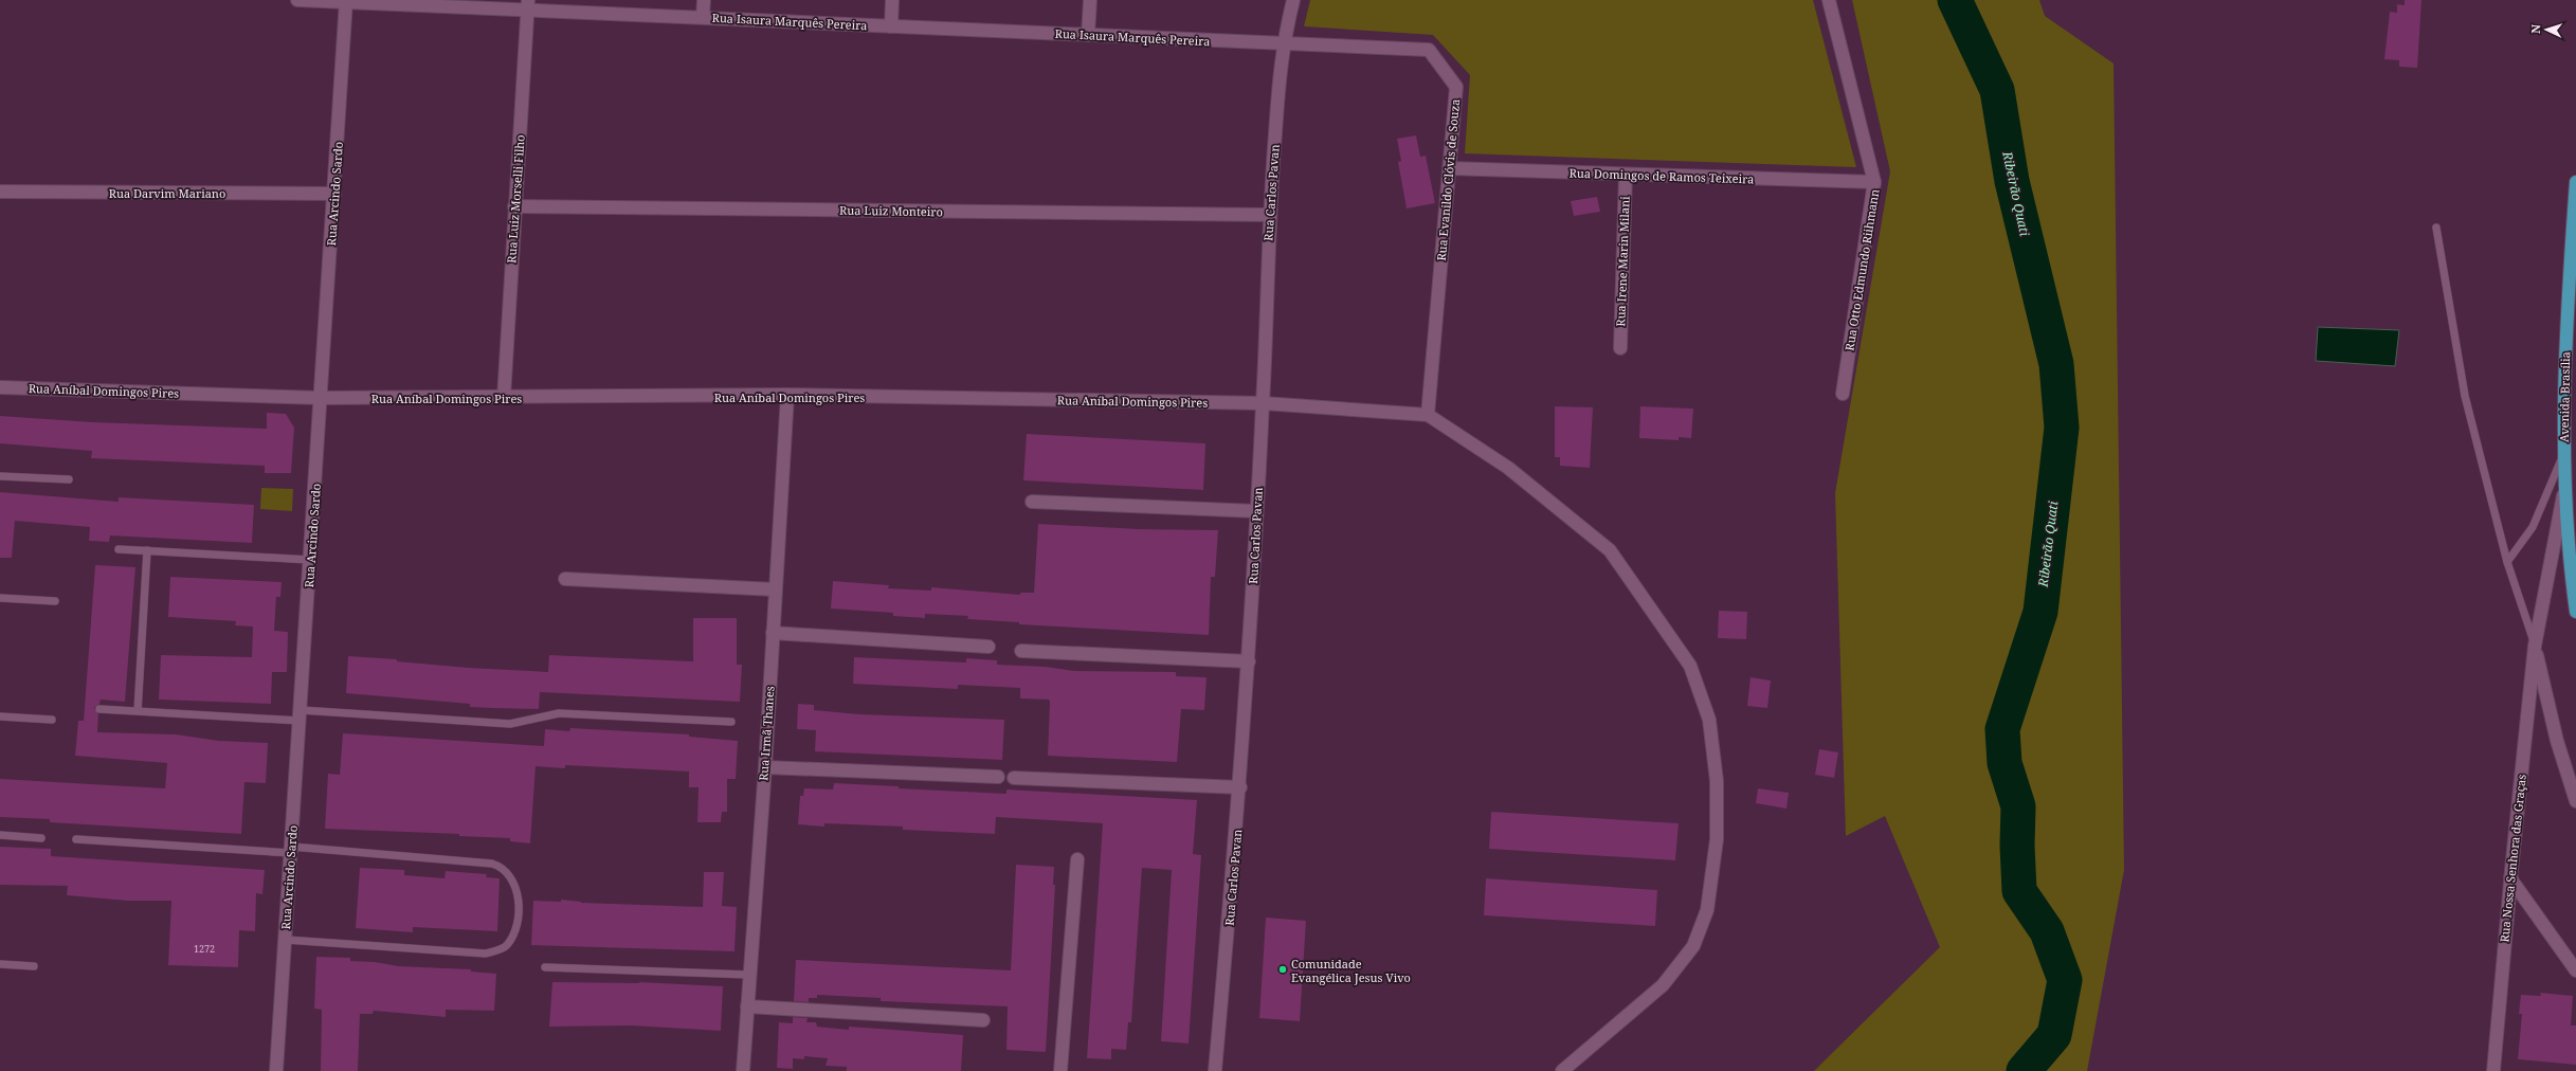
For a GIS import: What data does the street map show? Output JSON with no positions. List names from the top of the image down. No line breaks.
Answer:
{"streets":{"highway":["Avenida Brasília"],"street":["Rua Isaura Marquês Pereira","Rua Domingos de Ramos Teixeira","Rua Evanildo Clóvis de Souza","Rua Darvim Mariano","Rua Carlos Pavan","Rua Arcindo Sardo","Rua Luiz Morselli Filho","Rua Luiz Monteiro","Rua Irene Marin Milani","Rua Otto Edmundo Riihmann","Rua Aníbal Domingos Pires","Rua Irmã Thanes","Rua Nossa Senhora das Graças"]},"crossings":[["Rua Isaura Marquês Pereira","Rua Evanildo Clóvis de Souza"],["Rua Isaura Marquês Pereira","Rua Carlos Pavan"],["Rua Isaura Marquês Pereira","Rua Arcindo Sardo"],["Rua Isaura Marquês Pereira","Rua Luiz Morselli Filho"],["Rua Domingos de Ramos Teixeira","Rua Evanildo Clóvis de Souza"],["Rua Domingos de Ramos Teixeira","Rua Irene Marin Milani"],["Rua Domingos de Ramos Teixeira","Rua Otto Edmundo Riihmann"],["Rua Evanildo Clóvis de Souza","Rua Carlos Pavan"],["Rua Evanildo Clóvis de Souza","Rua Aníbal Domingos Pires"],["Rua Darvim Mariano","Rua Arcindo Sardo"],["Rua Carlos Pavan","Rua Luiz Monteiro"],["Rua Carlos Pavan","Rua Aníbal Domingos Pires"],["Rua Arcindo Sardo","Rua Aníbal Domingos Pires"],["Rua Luiz Morselli Filho","Rua Luiz Monteiro"],["Rua Luiz Morselli Filho","Rua Aníbal Domingos Pires"],["Rua Aníbal Domingos Pires","Rua Irmã Thanes"],["Avenida Brasília","Rua Nossa Senhora das Graças"]],"water":["Ribeirão Quati"],"places":["Comunidade Evangélica Jesus Vivo"],"house_numbers":["1272"],"north":"left"}
